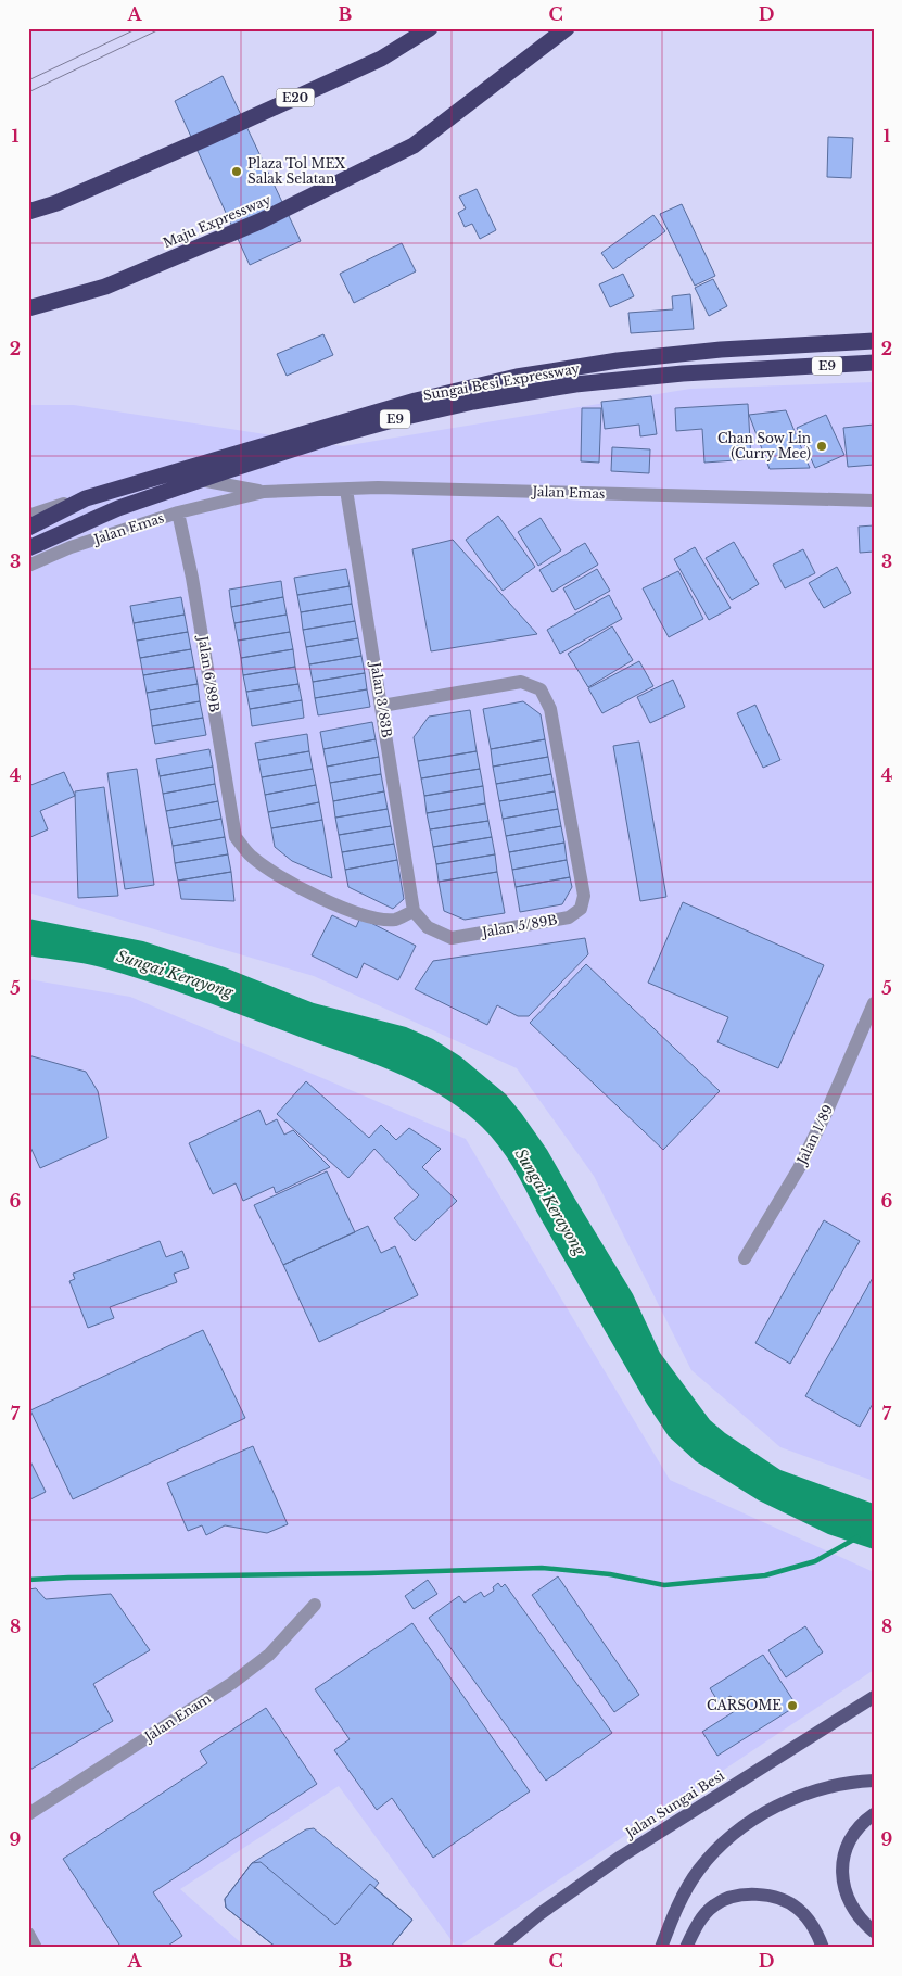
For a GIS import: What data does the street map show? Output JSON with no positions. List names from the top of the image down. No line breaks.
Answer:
{"streets":{"highway":["E20","Maju Expressway","E9","Sungai Besi Expressway"],"main road":["Jalan Sungai Besi"],"street":["Jalan Emas","Jalan 6/89B","Jalan 3/83B","Jalan 5/89B","Jalan 1/89","Jalan Enam"]},"crossings":[["Jalan Emas","Jalan 6/89B"],["Jalan Emas","Jalan 3/83B"],["Jalan 6/89B","Jalan 3/83B"],["Jalan 6/89B","Jalan 5/89B"],["Jalan 3/83B","Jalan 5/89B"]],"water":["Sungai Kerayong"],"places":["Plaza Tol MEX Salak Selatan","Chan Sow Lin (Curry Mee)","CARSOME"],"grid":{"columns":["A","B","C","D"],"rows":["1","2","3","4","5","6","7","8","9"]}}
